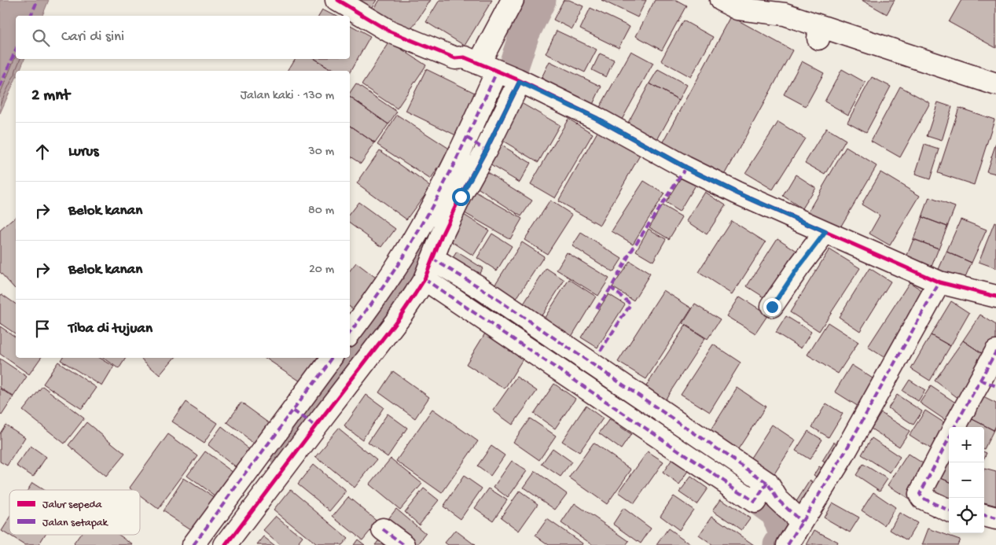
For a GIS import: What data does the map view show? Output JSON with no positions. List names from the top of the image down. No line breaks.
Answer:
{"legend":["Jalur sepeda","Jalan setapak"],"page":{"search":"Cari di sini","heading":["2 mnt","Jalan kaki · 130 m"],"list":[["Lurus","30 m"],["Belok kanan","80 m"],["Belok kanan","20 m"],"Tiba di tujuan"],"map_buttons":["+","−"]}}
